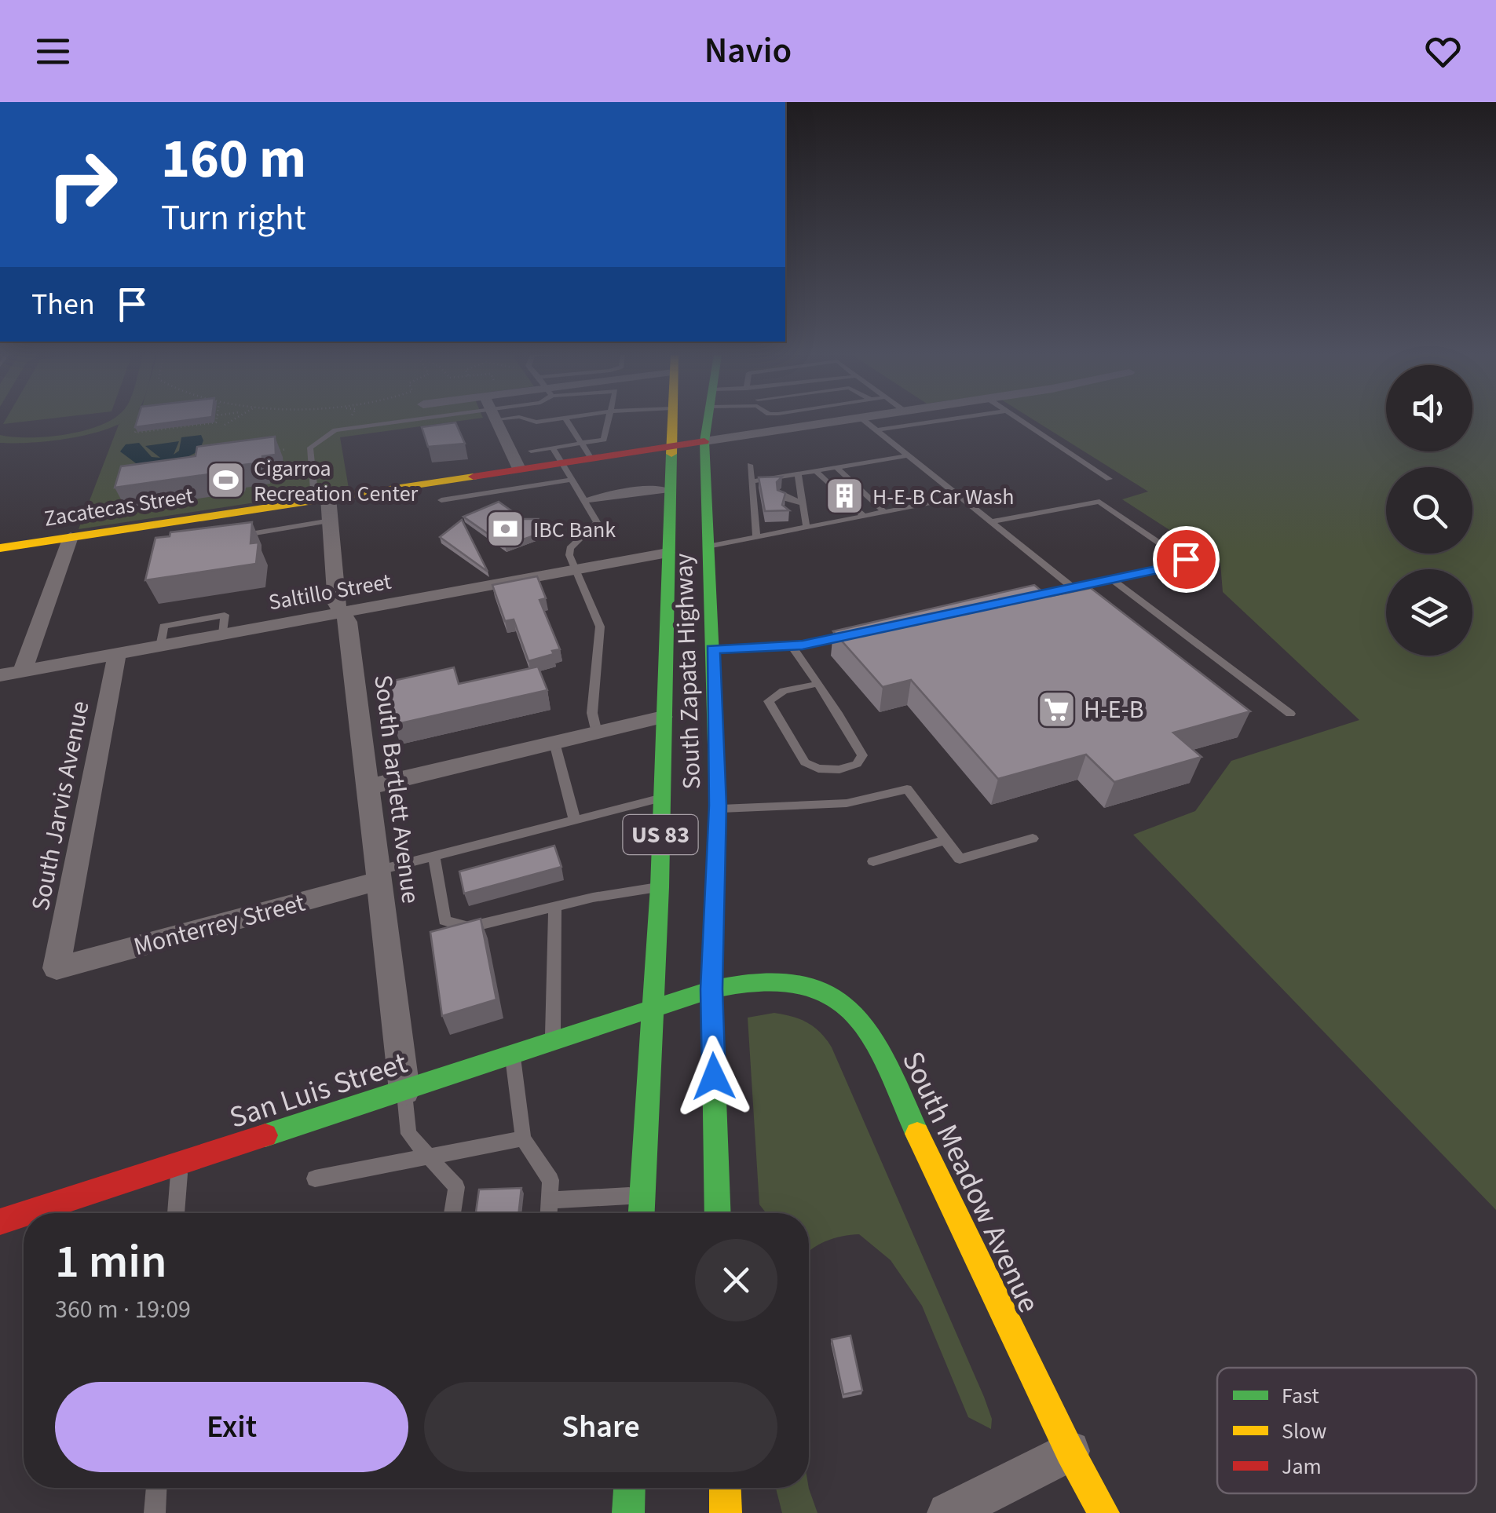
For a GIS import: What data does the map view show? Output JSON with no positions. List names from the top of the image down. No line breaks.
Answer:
{"streets":{"main road":["Zacatecas Street","South Zapata Highway","US 83","San Luis Street","South Meadow Avenue"],"street":["Saltillo Street","South Bartlett Avenue","South Jarvis Avenue","Monterrey Street"]},"crossings":[["Zacatecas Street","South Zapata Highway"],["Zacatecas Street","South Bartlett Avenue"],["Saltillo Street","South Zapata Highway"],["Saltillo Street","South Bartlett Avenue"],["Saltillo Street","South Jarvis Avenue"],["South Zapata Highway","San Luis Street"],["South Zapata Highway","South Meadow Avenue"],["South Bartlett Avenue","Monterrey Street"],["South Bartlett Avenue","San Luis Street"],["South Jarvis Avenue","Monterrey Street"],["San Luis Street","South Meadow Avenue"]],"places":{"sports":["Cigarroa Recreation Center"],"building":["H-E-B Car Wash"],"bank":["IBC Bank"],"supermarket":["H-E-B"]},"legend":["Fast","Slow","Jam"],"page":{"header":"Navio","turn":["160 m","Turn right"],"then":"Then","heading":["1 min","360 m · 19:09"],"buttons":["Exit","Share"]}}
